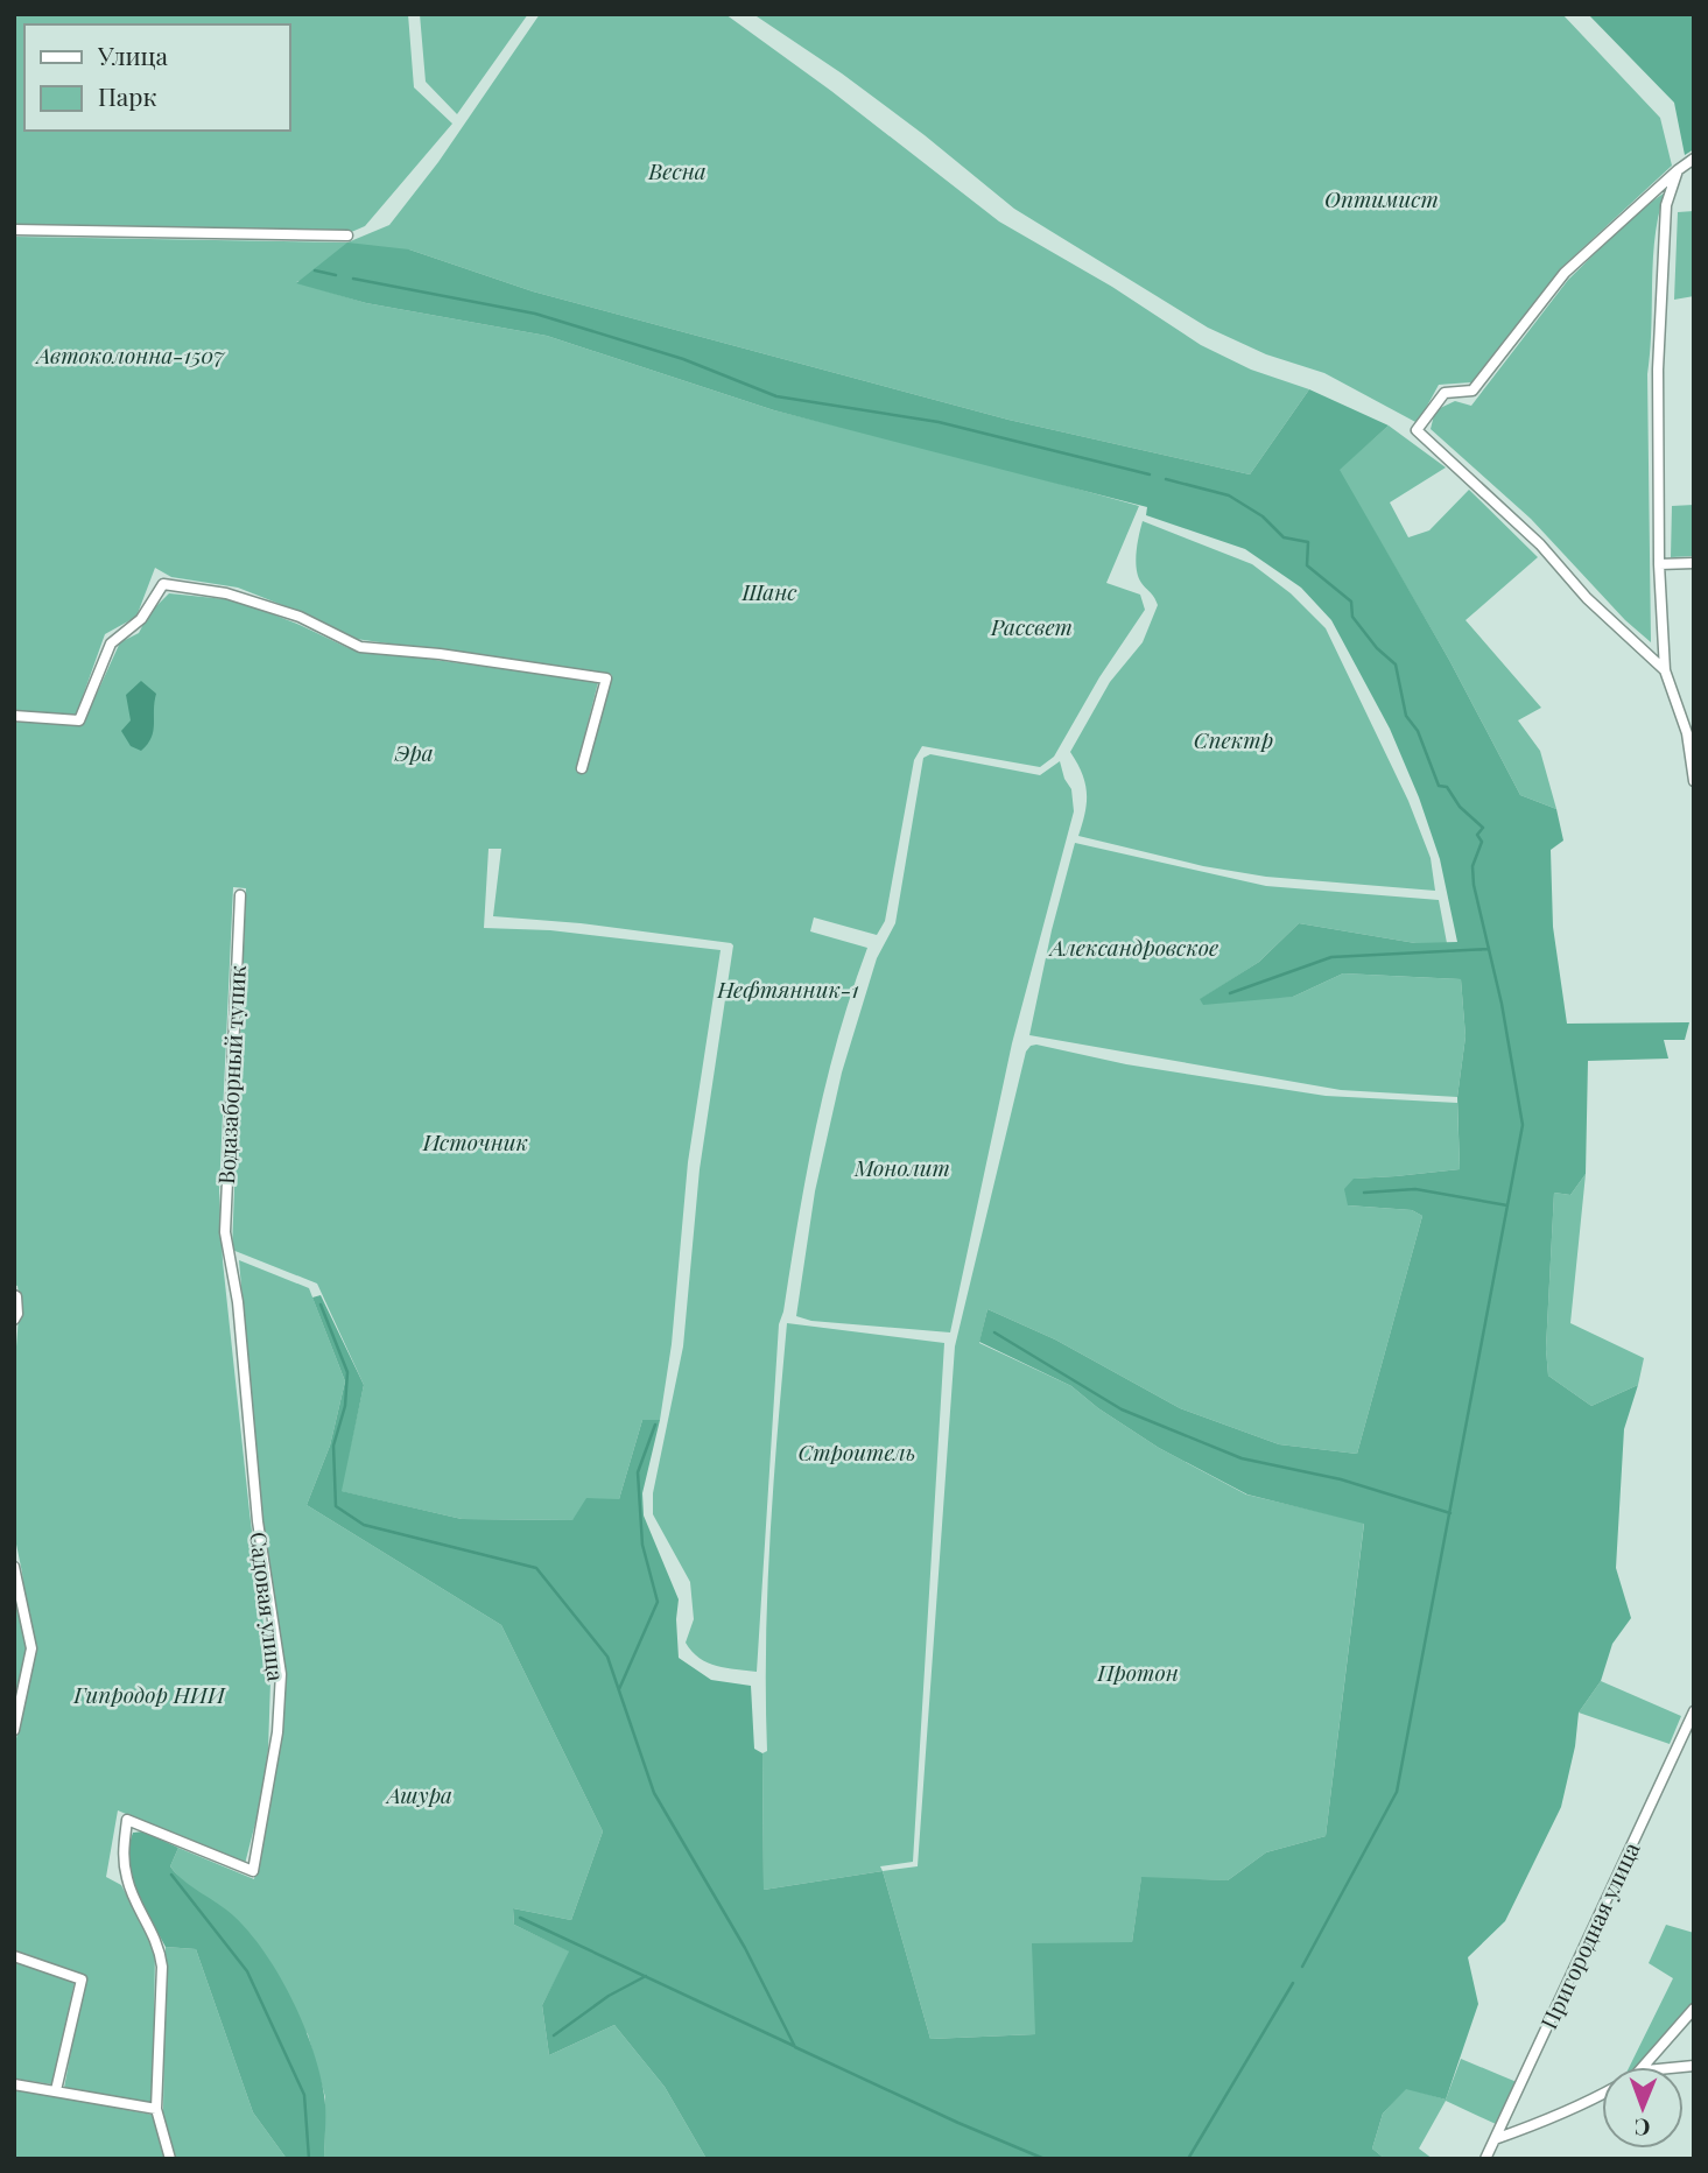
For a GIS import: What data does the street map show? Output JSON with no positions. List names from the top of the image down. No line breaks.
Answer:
{"streets":{"street":["Водазаборный тупик","Садовая улица","Пригородная улица"]},"crossings":[["Водазаборный тупик","Садовая улица"]],"parks":["Весна","Оптимист","Автоколонна-1507","Шанс","Рассвет","Спектр","Эра","Александровское","Нефтянник-1","Источник","Монолит","Строитель","Протон","Гипродор НИИ","Ашура"],"legend":["Улица","Парк"],"north":"bottom"}
